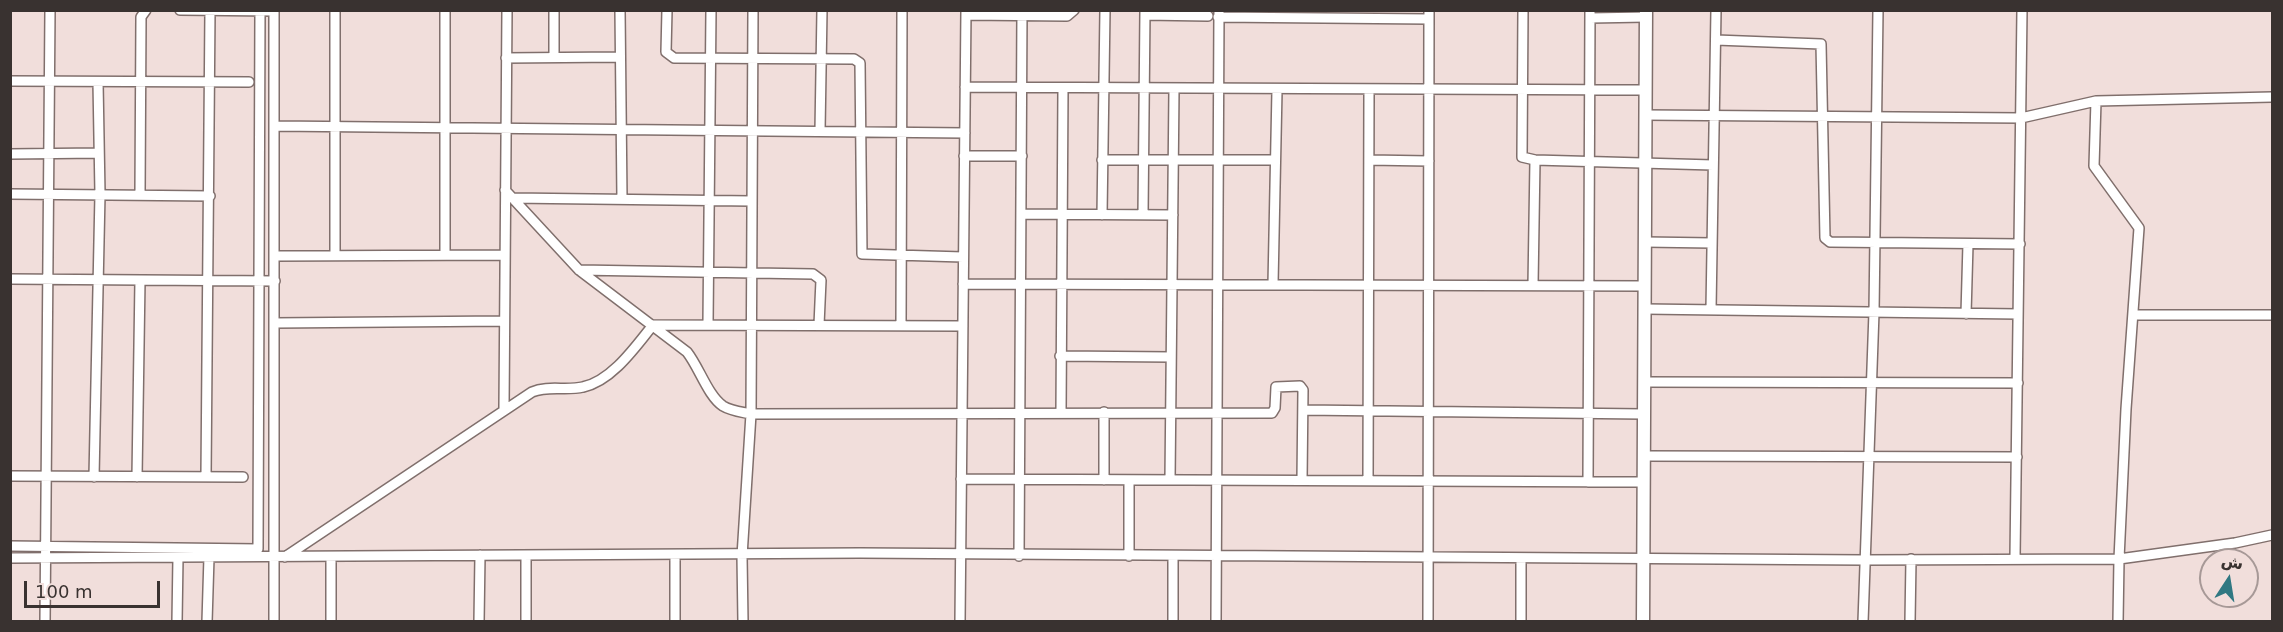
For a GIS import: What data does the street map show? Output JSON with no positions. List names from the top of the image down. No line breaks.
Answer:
{"scale_bar":"100 m","north":"top"}
